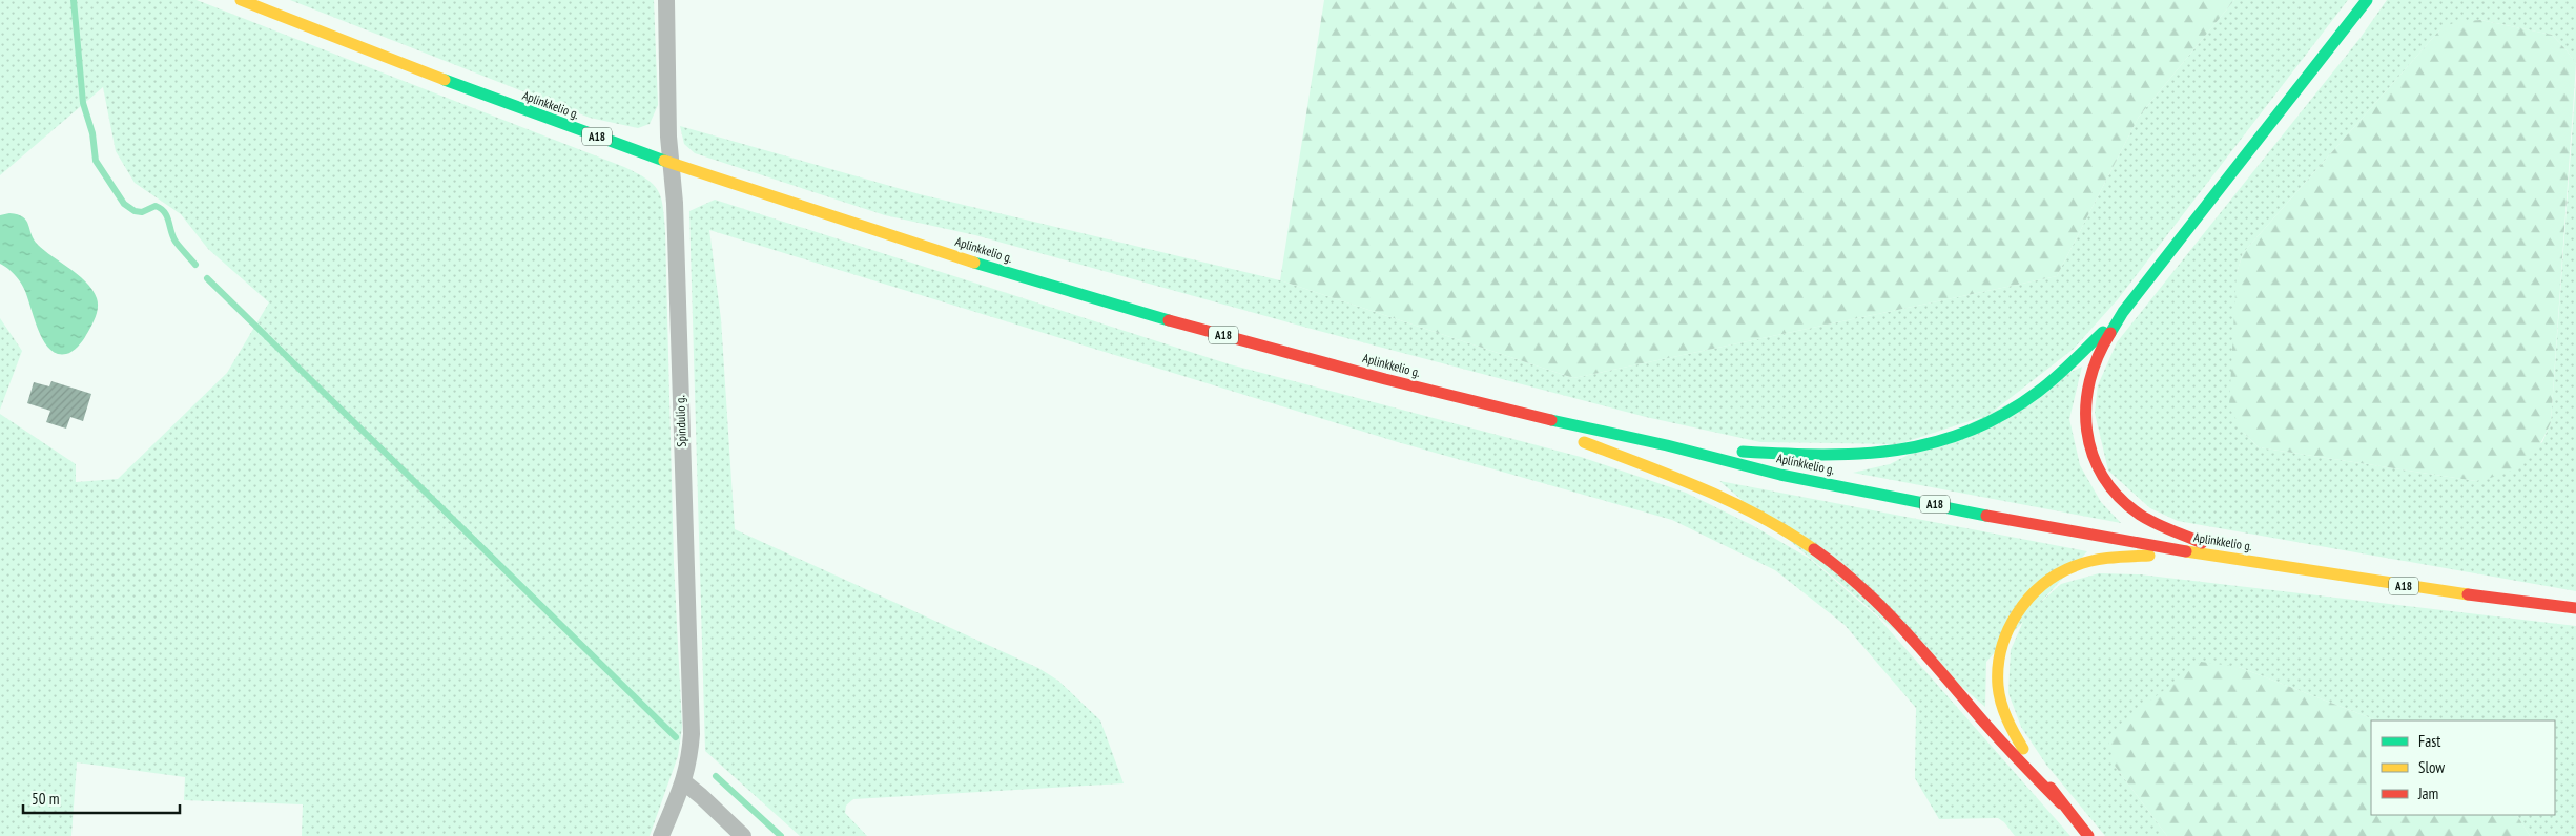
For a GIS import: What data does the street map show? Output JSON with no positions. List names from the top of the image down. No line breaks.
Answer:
{"streets":{"highway":["Aplinkkelio g.","A18"],"street":["Spindulio g."]},"crossings":[["Aplinkkelio g.","Spindulio g."]],"legend":["Fast","Slow","Jam"],"scale_bar":"50 m"}
